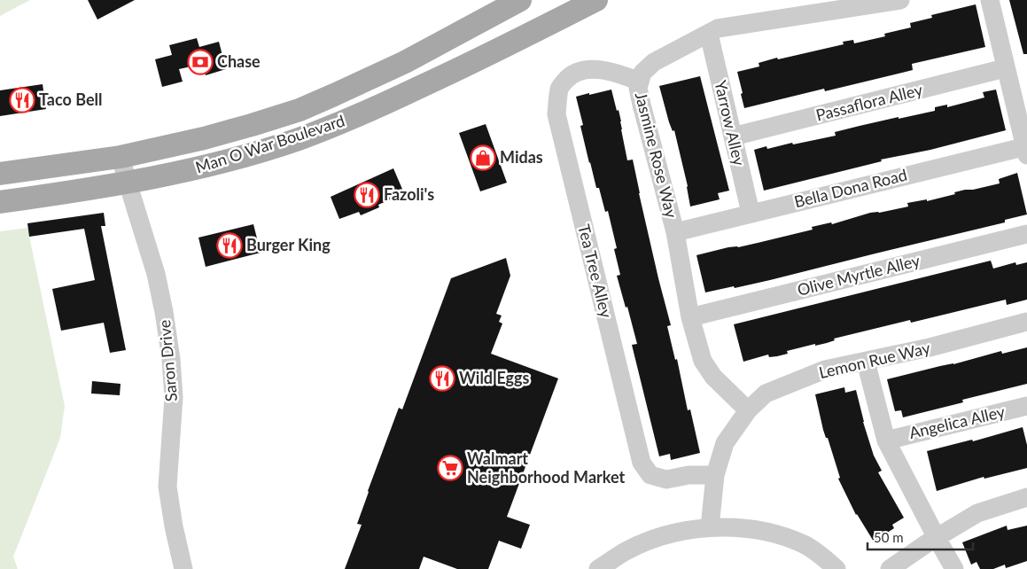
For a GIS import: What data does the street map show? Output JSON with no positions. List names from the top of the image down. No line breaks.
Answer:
{"streets":{"main road":["Man O War Boulevard"],"street":["Passaflora Alley","Yarrow Alley","Jasmine Rose Way","Bella Dona Road","Tea Tree Alley","Olive Myrtle Alley","Saron Drive","Lemon Rue Way","Angelica Alley"]},"crossings":[["Passaflora Alley","Yarrow Alley"],["Yarrow Alley","Jasmine Rose Way"],["Yarrow Alley","Bella Dona Road"],["Man O War Boulevard","Saron Drive"],["Jasmine Rose Way","Bella Dona Road"],["Jasmine Rose Way","Tea Tree Alley"],["Jasmine Rose Way","Olive Myrtle Alley"],["Jasmine Rose Way","Lemon Rue Way"],["Tea Tree Alley","Lemon Rue Way"]],"places":{"bank":["Chase"],"restaurant":["Taco Bell","Fazoli's","Burger King","Wild Eggs"],"shop":["Midas"],"supermarket":["Walmart Neighborhood Market"]},"scale_bar":"50 m"}
